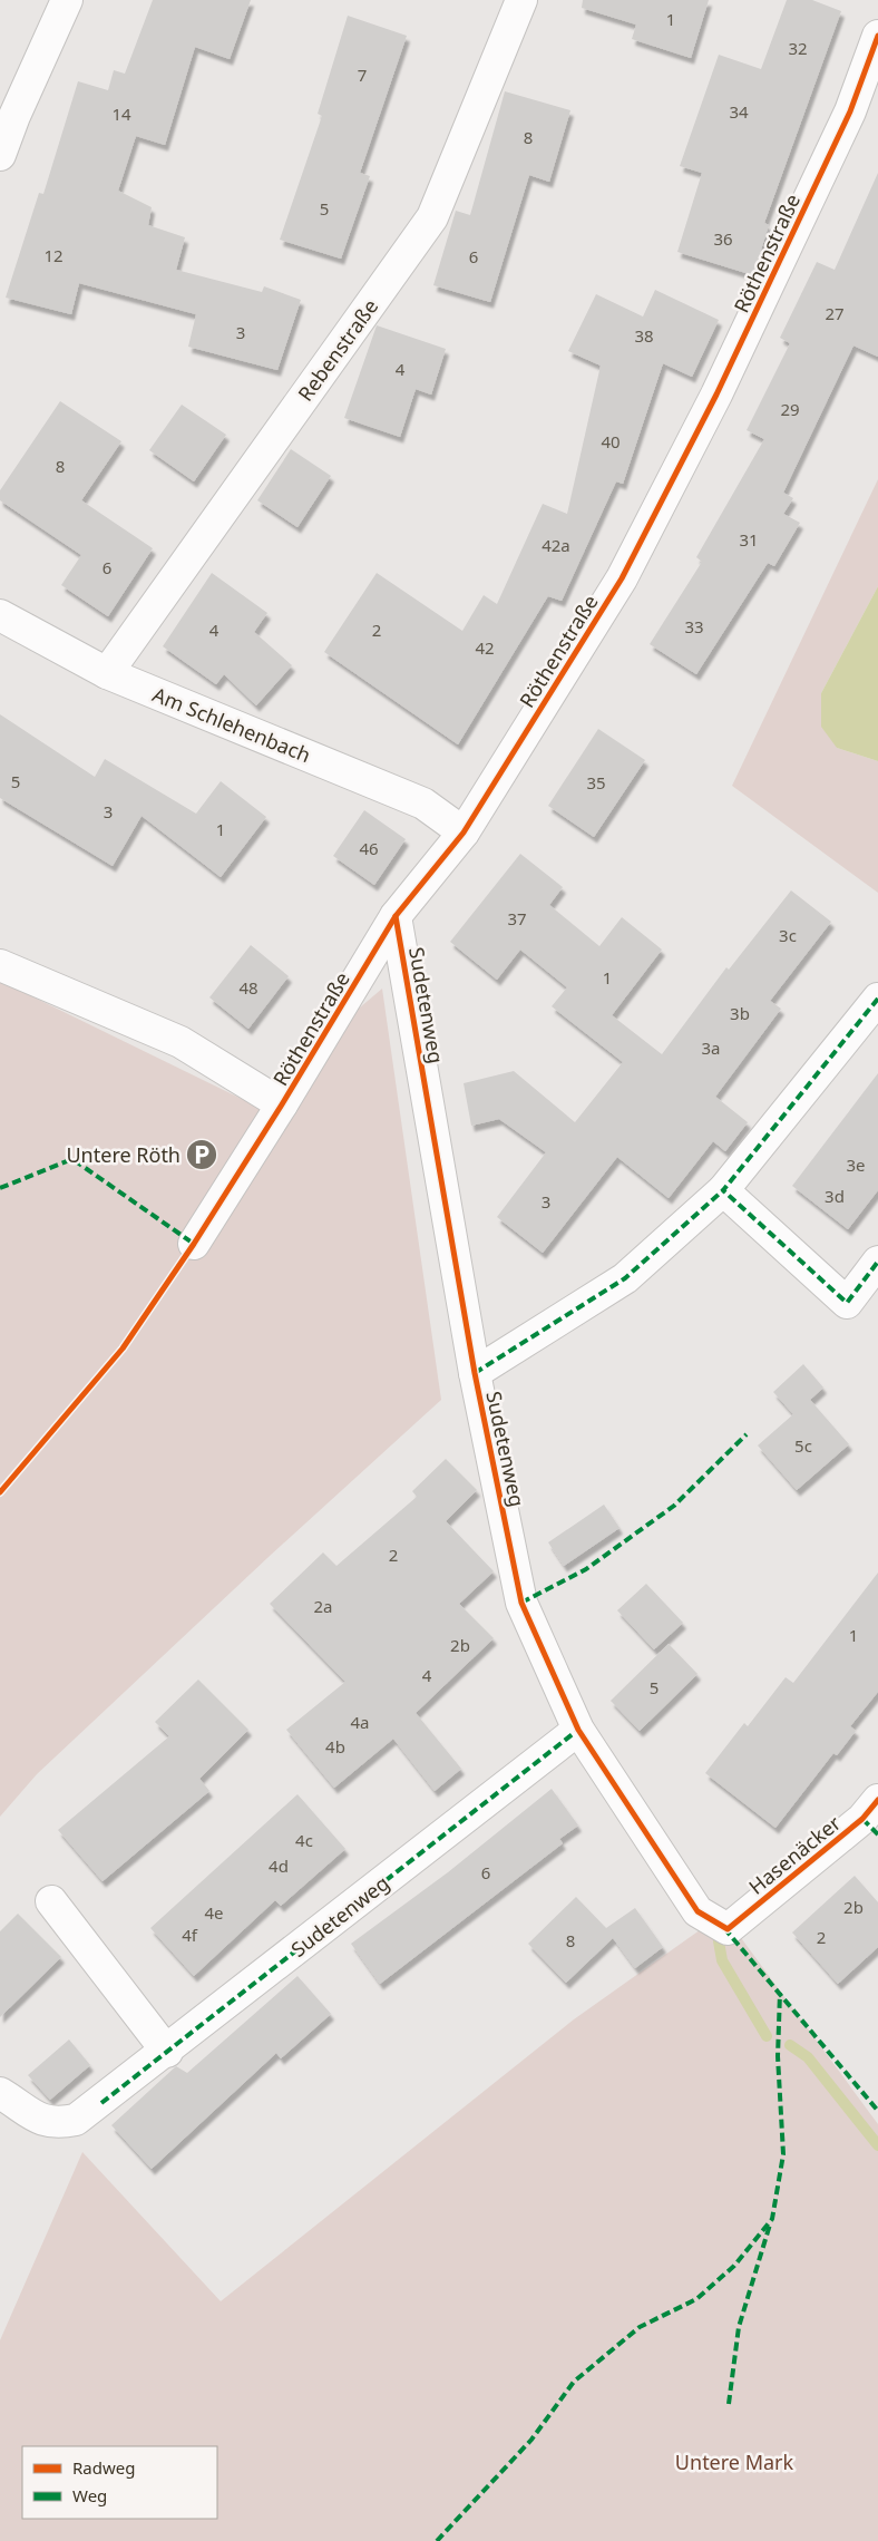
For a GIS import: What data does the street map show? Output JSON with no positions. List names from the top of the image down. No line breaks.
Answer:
{"streets":{"street":["Röthenstraße","Rebenstraße","Am Schlehenbach","Sudetenweg","Hasenäcker"]},"crossings":[["Röthenstraße","Am Schlehenbach"],["Röthenstraße","Sudetenweg"],["Rebenstraße","Am Schlehenbach"],["Sudetenweg","Hasenäcker"]],"parks":["Untere Mark"],"places":{"parking":["Untere Röth"]},"house_numbers":["1","32","7","34","14","8","5","36","12","6","27","3","38","4","29","40","8","31","42a","6","33","4","2","42","5","35","3","1","46","37","3c","1","48","3b","3a","3e","3d","3","5c","2","2a","1","2b","4","5","4a","4b","4c","4d","6","2b","4e","4f","2","8"],"legend":["Radweg","Weg"]}
